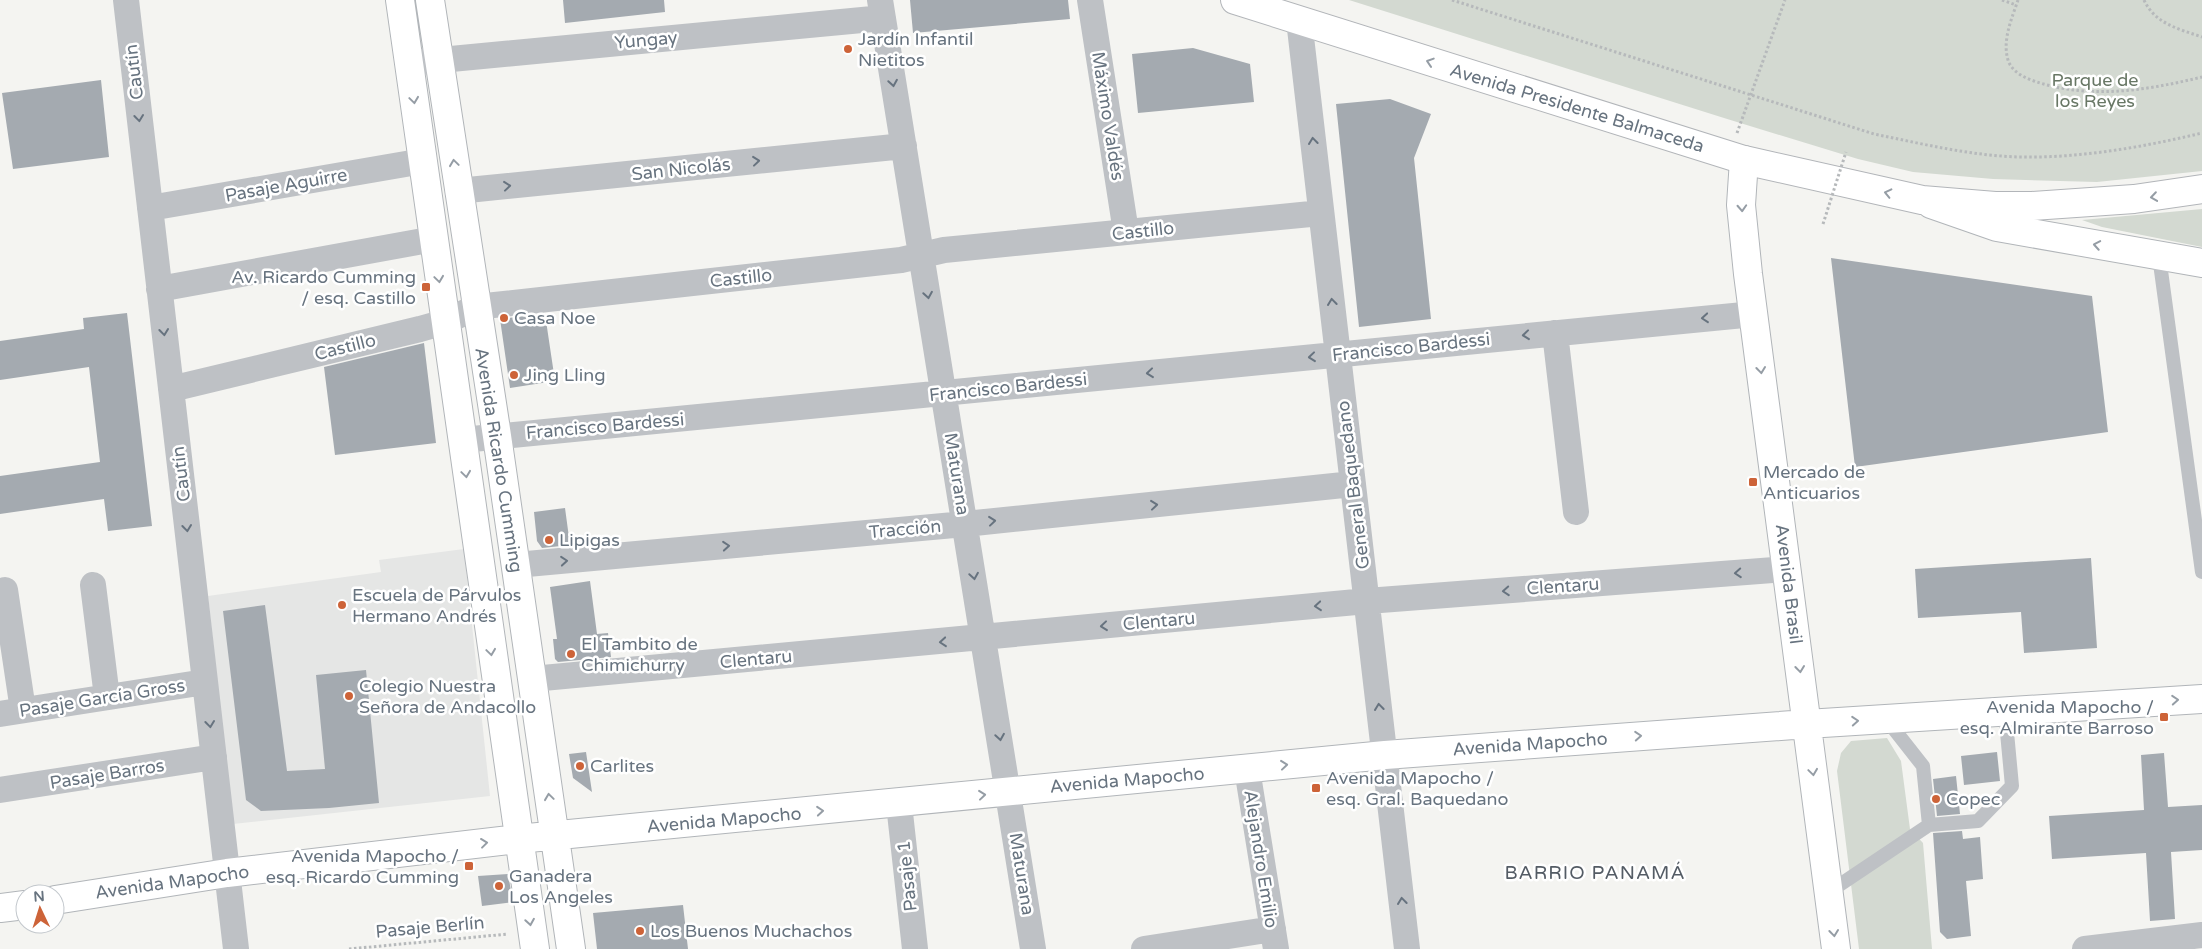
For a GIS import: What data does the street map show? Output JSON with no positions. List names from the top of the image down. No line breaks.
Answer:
{"streets":{"main road":["Avenida Presidente Balmaceda","Avenida Ricardo Cumming","Avenida Brasil","Avenida Mapocho"],"street":["Yungay","Cautín","Máximo Valdés","San Nicolás","Pasaje Aguirre","Castillo","Francisco Bardessi","Maturana","General Baquedano","Tracción","Clentaru","Pasaje García Gross","Pasaje Barros","Alejandro Emilio","Pasaje 1"],"path":["Pasaje Berlín"]},"crossings":[["Yungay","Avenida Ricardo Cumming"],["Yungay","Maturana"],["Cautín","Pasaje Aguirre"],["Cautín","Castillo"],["Cautín","Pasaje García Gross"],["Cautín","Avenida Mapocho"],["Cautín","Pasaje Barros"],["Avenida Presidente Balmaceda","General Baquedano"],["Avenida Presidente Balmaceda","Avenida Brasil"],["Máximo Valdés","Castillo"],["San Nicolás","Avenida Ricardo Cumming"],["San Nicolás","Maturana"],["Pasaje Aguirre","Avenida Ricardo Cumming"],["Castillo","Avenida Ricardo Cumming"],["Castillo","Maturana"],["Castillo","General Baquedano"],["Francisco Bardessi","Avenida Ricardo Cumming"],["Francisco Bardessi","Maturana"],["Francisco Bardessi","General Baquedano"],["Francisco Bardessi","Avenida Brasil"],["Avenida Ricardo Cumming","Tracción"],["Avenida Ricardo Cumming","Clentaru"],["Avenida Ricardo Cumming","Avenida Mapocho"],["Avenida Ricardo Cumming","Pasaje Berlín"],["Maturana","Tracción"],["Maturana","Clentaru"],["Maturana","Avenida Mapocho"],["General Baquedano","Tracción"],["General Baquedano","Clentaru"],["General Baquedano","Avenida Mapocho"],["Avenida Brasil","Clentaru"],["Avenida Brasil","Avenida Mapocho"],["Avenida Mapocho","Alejandro Emilio"],["Avenida Mapocho","Pasaje 1"]],"one_way":["Avenida Presidente Balmaceda","San Nicolás","Francisco Bardessi","Maturana","General Baquedano","Tracción","Avenida Brasil","Clentaru","Avenida Mapocho"],"districts":["BARRIO PANAMÁ"],"parks":["Parque de los Reyes"],"places":{"other":["Jardín Infantil Nietitos","Casa Noe","Jing Lling","Lipigas","Escuela de Párvulos Hermano Andrés","El Tambito de Chimichurry","Colegio Nuestra Señora de Andacollo","Carlites","Copec","Ganadera Los Angeles","Los Buenos Muchachos"],"transit":["Av. Ricardo Cumming / esq. Castillo","Mercado de Anticuarios","Avenida Mapocho / esq. Almirante Barroso","Avenida Mapocho / esq. Gral. Baquedano","Avenida Mapocho / esq. Ricardo Cumming"]},"north":"top"}
